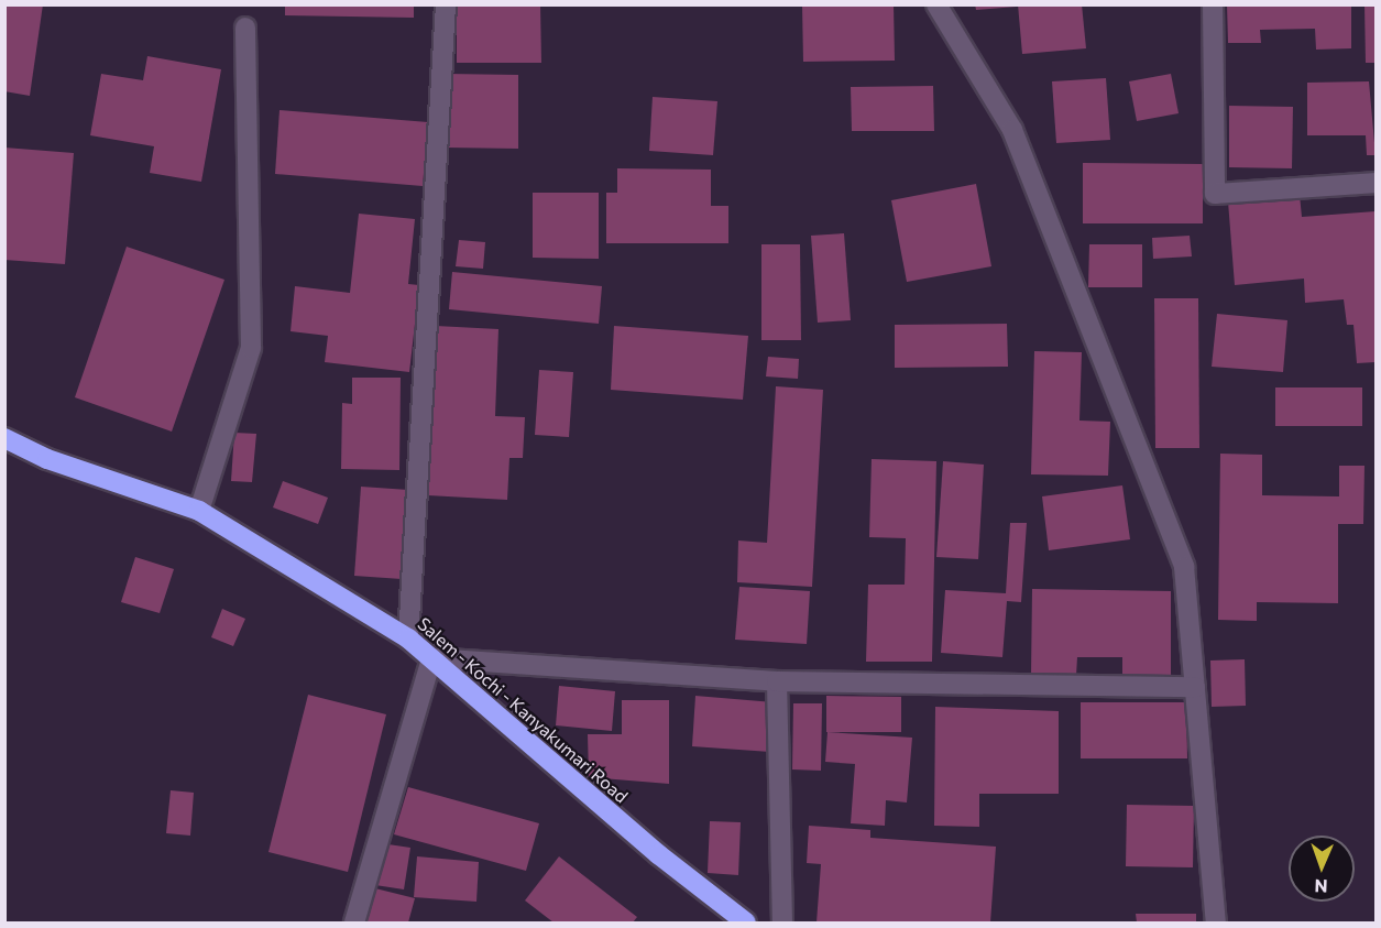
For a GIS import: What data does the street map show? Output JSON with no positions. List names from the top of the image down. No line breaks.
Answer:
{"streets":{"highway":["Salem - Kochi - Kanyakumari Road"]},"north":"bottom"}
